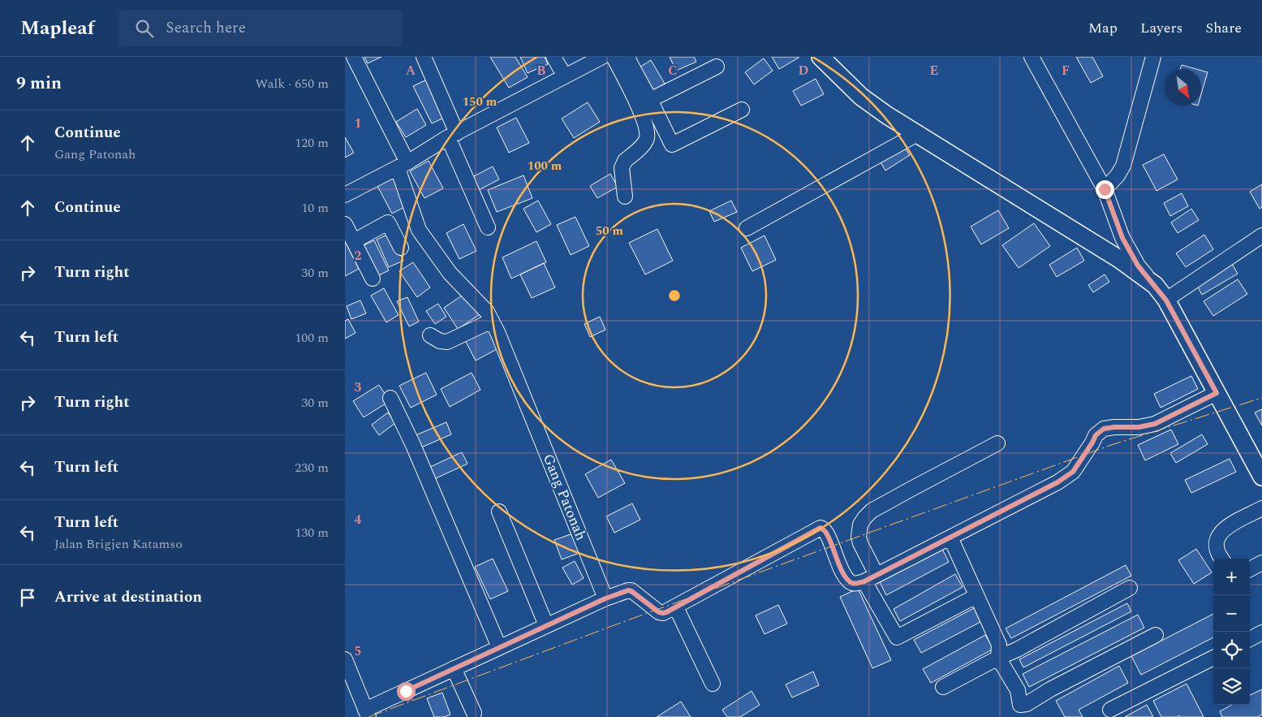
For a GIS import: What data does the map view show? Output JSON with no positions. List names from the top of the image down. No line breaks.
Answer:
{"streets":{"street":["Gang Patonah"]},"north":"bottom right","page":{"header":"Mapleaf","search":"Search here","nav":["Map","Layers","Share"],"heading":["9 min","Walk · 650 m"],"list":[["Continue","Gang Patonah","120 m"],["Continue","10 m"],["Turn right","30 m"],["Turn left","100 m"],["Turn right","30 m"],["Turn left","230 m"],["Turn left","Jalan Brigjen Katamso","130 m"],"Arrive at destination"],"map_buttons":["+","−"]},"grid":{"columns":["A","B","C","D","E","F"],"rows":["1","2","3","4","5"]},"rings":["150 m","100 m","50 m"]}
